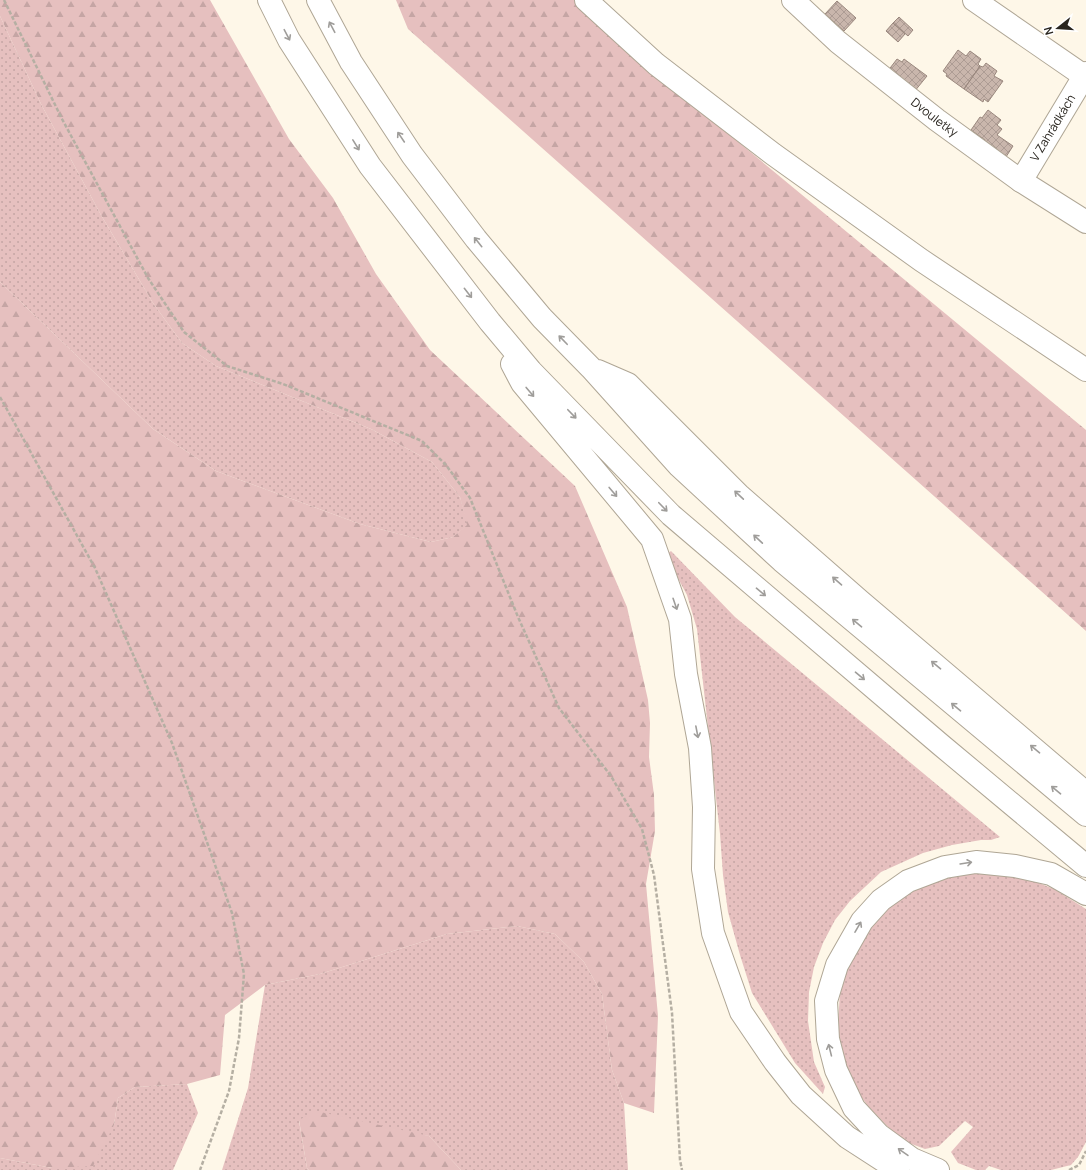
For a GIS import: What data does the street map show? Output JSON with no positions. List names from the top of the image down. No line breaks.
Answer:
{"streets":{"main road":["Dvouletky","V Zahrádkách"]},"crossings":[["Dvouletky","V Zahrádkách"]],"north":"left"}
